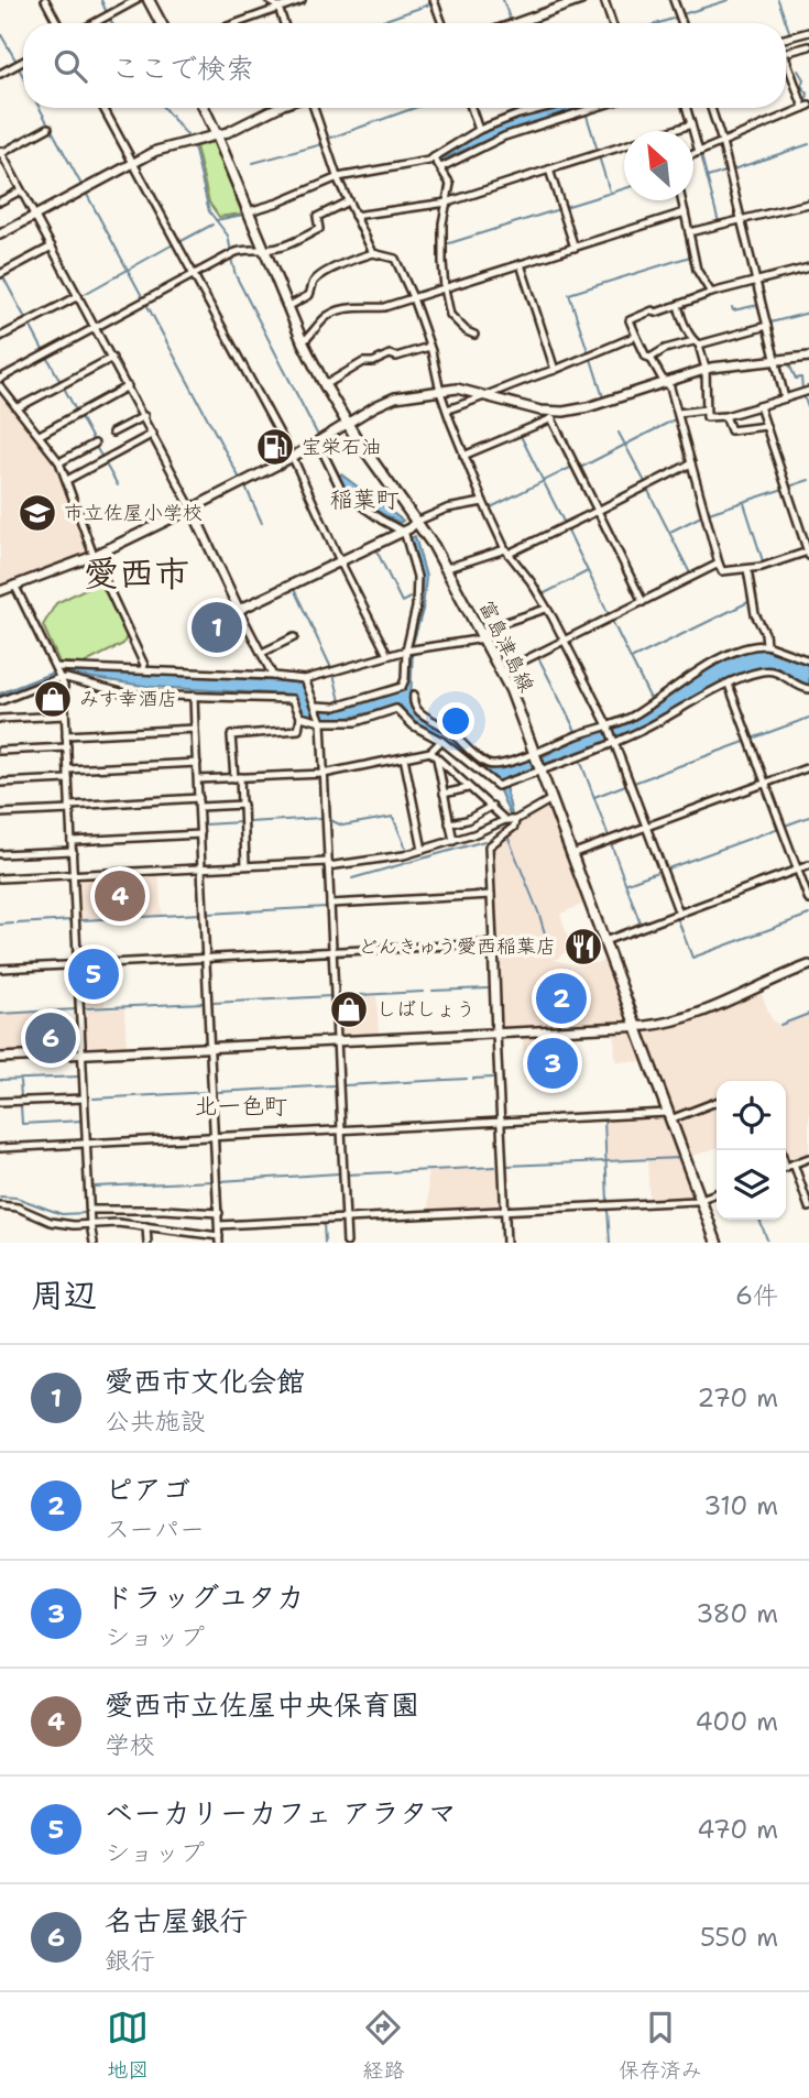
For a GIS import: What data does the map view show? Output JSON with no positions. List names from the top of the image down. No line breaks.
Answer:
{"streets":{"main road":["富島津島線"]},"districts":["稲葉町","愛西市","北一色町"],"places":{"fuel station":["宝栄石油"],"school or university":["市立佐屋小学校"],"shop":["みす幸酒店","しばしょう"],"restaurant":["どんきゅう愛西稲葉店"]},"north":"top left","page":{"search":"ここで検索","pins":["1","4","5","2","6","3"],"heading":["周辺","6件"],"list":[{"mark":"1","name":"愛西市文化会館","note":"公共施設","value":"270 m"},{"mark":"2","name":"ピアゴ","note":"スーパー","value":"310 m"},{"mark":"3","name":"ドラッグユタカ","note":"ショップ","value":"380 m"},{"mark":"4","name":"愛西市立佐屋中央保育園","note":"学校","value":"400 m"},{"mark":"5","name":"ベーカリーカフェ アラタマ","note":"ショップ","value":"470 m"},{"mark":"6","name":"名古屋銀行","note":"銀行","value":"550 m"}],"nav":["地図","経路","保存済み"]}}
